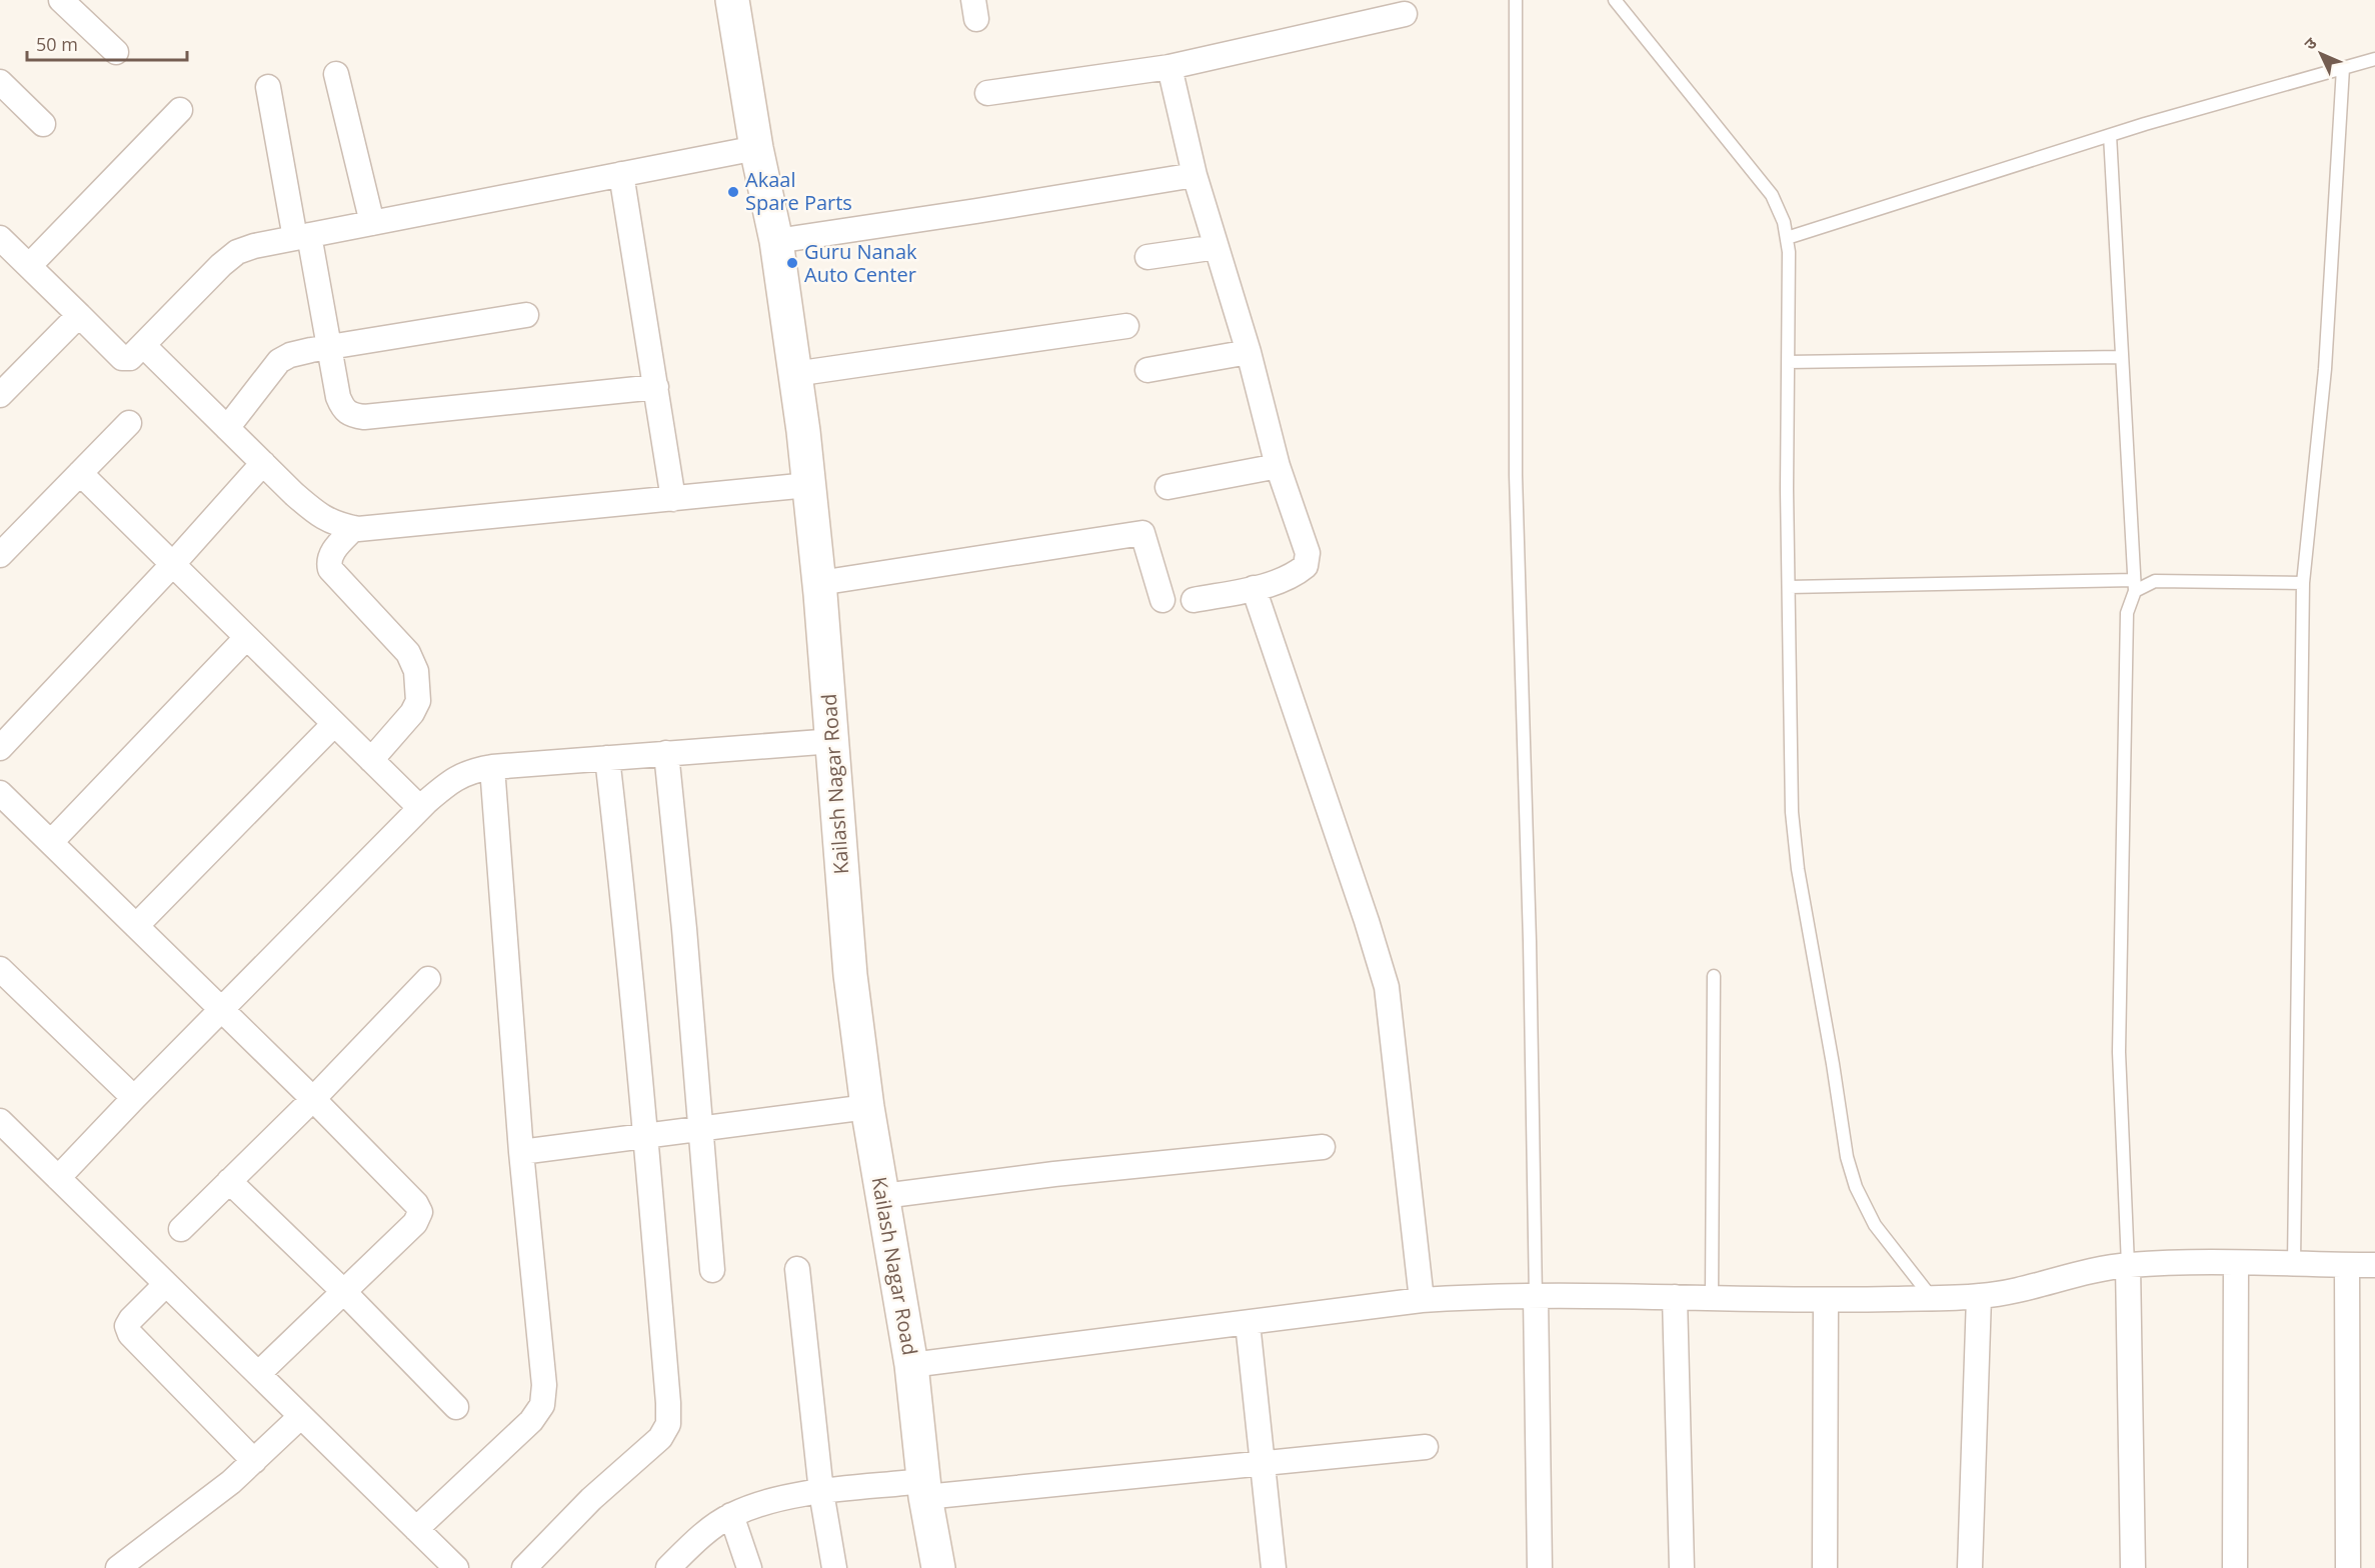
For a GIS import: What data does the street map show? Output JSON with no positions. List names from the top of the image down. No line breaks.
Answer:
{"streets":{"street":["Kailash Nagar Road"]},"places":["Akaal Spare Parts","Guru Nanak Auto Center"],"scale_bar":"50 m","north":"top left"}
